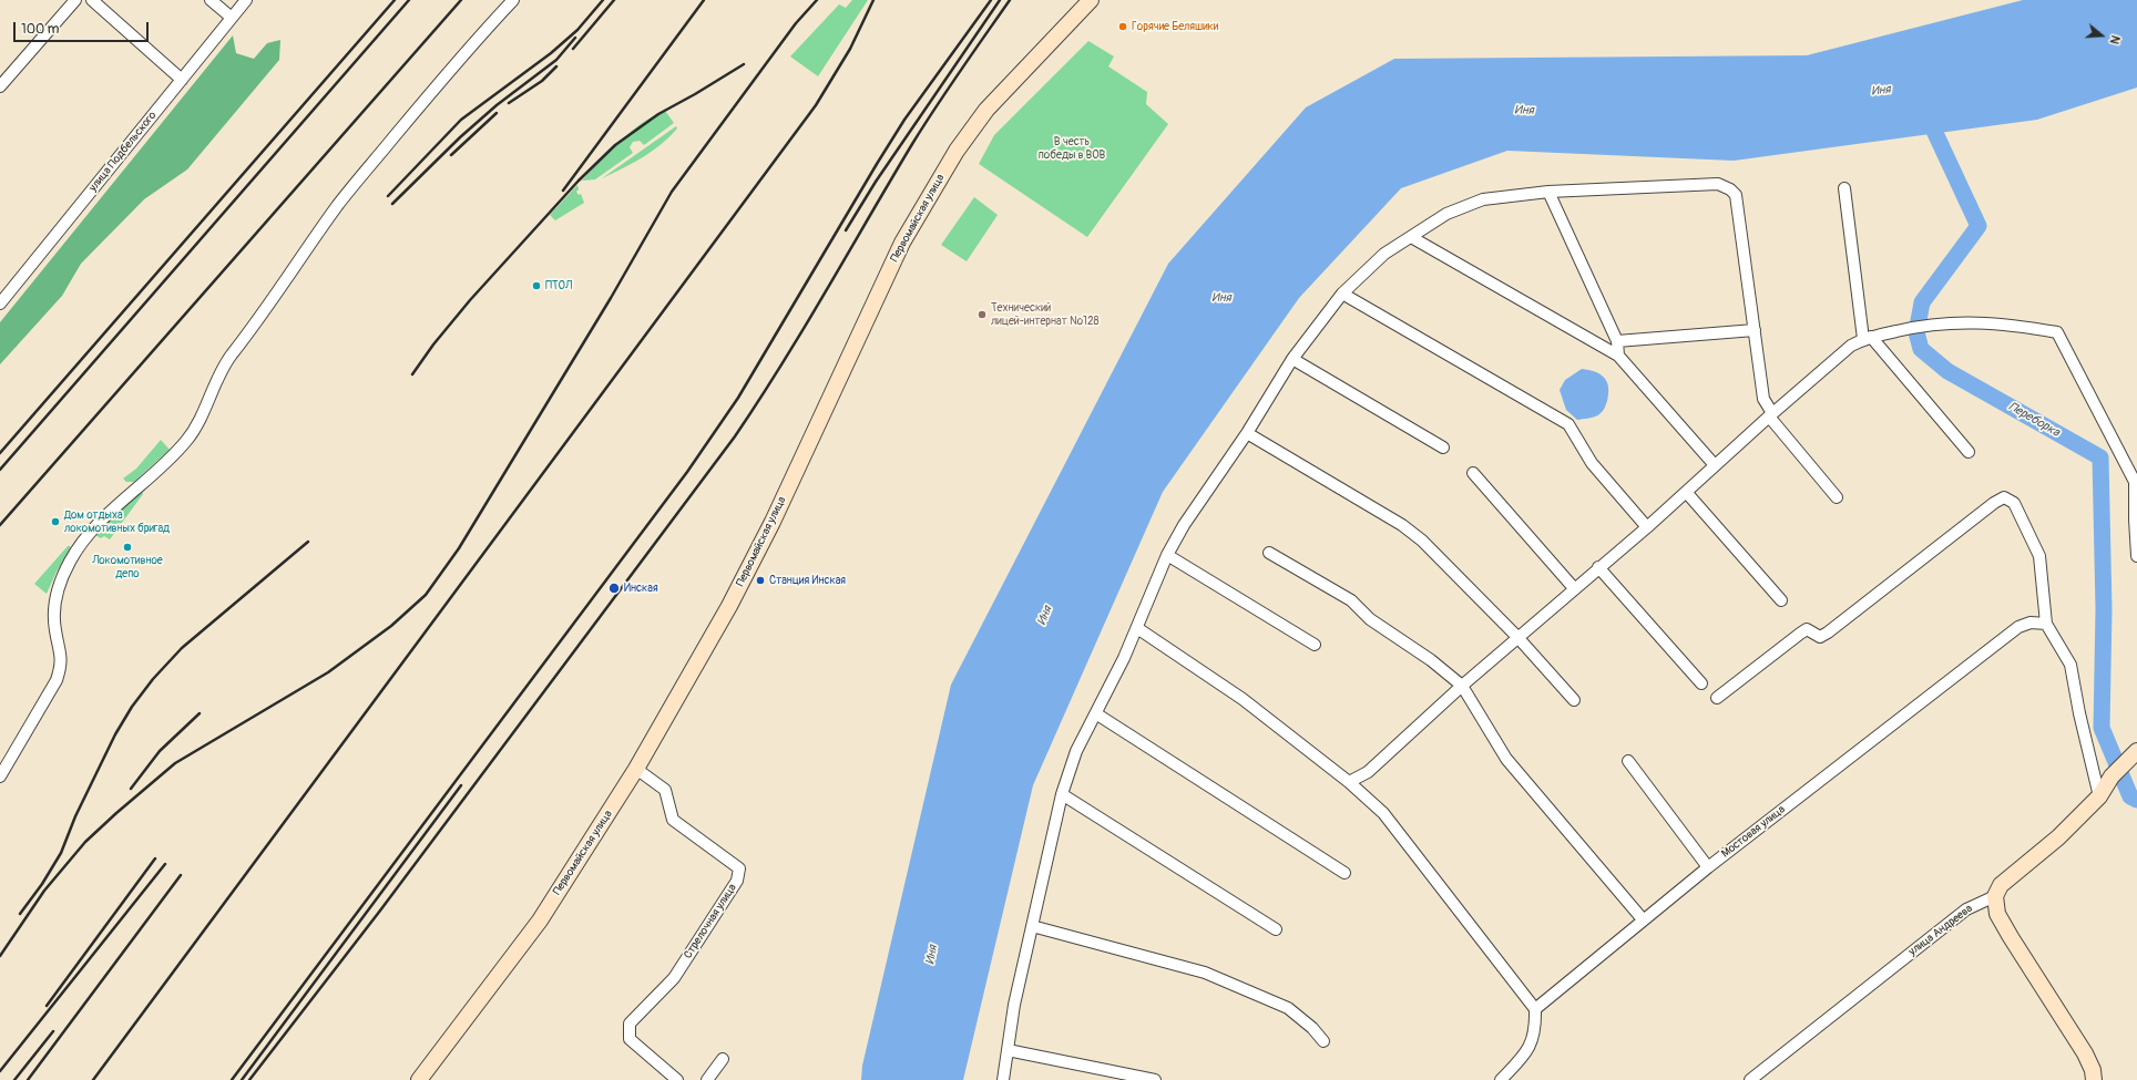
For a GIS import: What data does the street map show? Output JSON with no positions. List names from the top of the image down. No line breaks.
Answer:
{"streets":{"main road":["Первомайская улица","улица Андреева"],"street":["улица Подбельского","Мостовая улица","Стрелочная улица"]},"crossings":[["Первомайская улица","Стрелочная улица"]],"water":["Иня","Переборка"],"parks":["В честь победы в ВОВ"],"places":["Горячие Беляшики","ПТОЛ","Технический лицей-интернат №128","Дом отдыха локомотивных бригад","Локомотивное депо","Станция Инская","Инская"],"scale_bar":"100 m","north":"right"}
